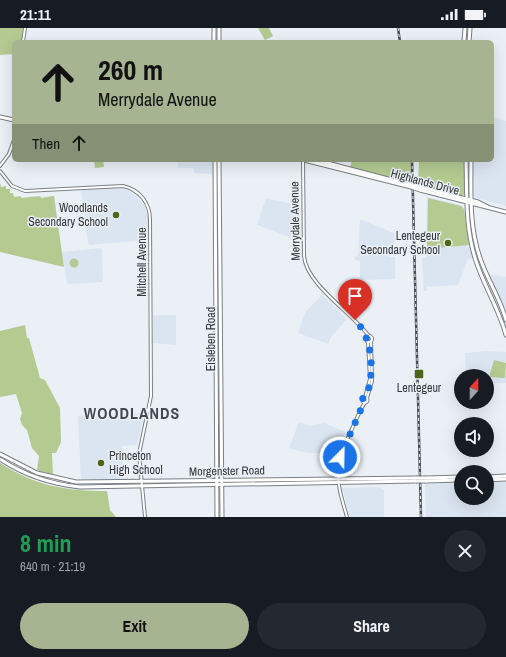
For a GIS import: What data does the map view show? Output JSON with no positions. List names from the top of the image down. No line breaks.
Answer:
{"streets":{"main road":["Highlands Drive","Eisleben Road","Morgenster Road"],"street":["Merrydale Avenue","Mitchell Avenue"]},"crossings":[["Mitchell Avenue","Morgenster Road"],["Eisleben Road","Morgenster Road"]],"districts":["WOODLANDS"],"places":{"other":["Woodlands Secondary School","Lentegeur Secondary School","Princeton High School"],"transit":["Lentegeur"]},"north":"top","page":{"status":"21:11","turn":["260 m","Merrydale Avenue"],"then":"Then","heading":["8 min","640 m · 21:19"],"buttons":["Exit","Share"]}}
